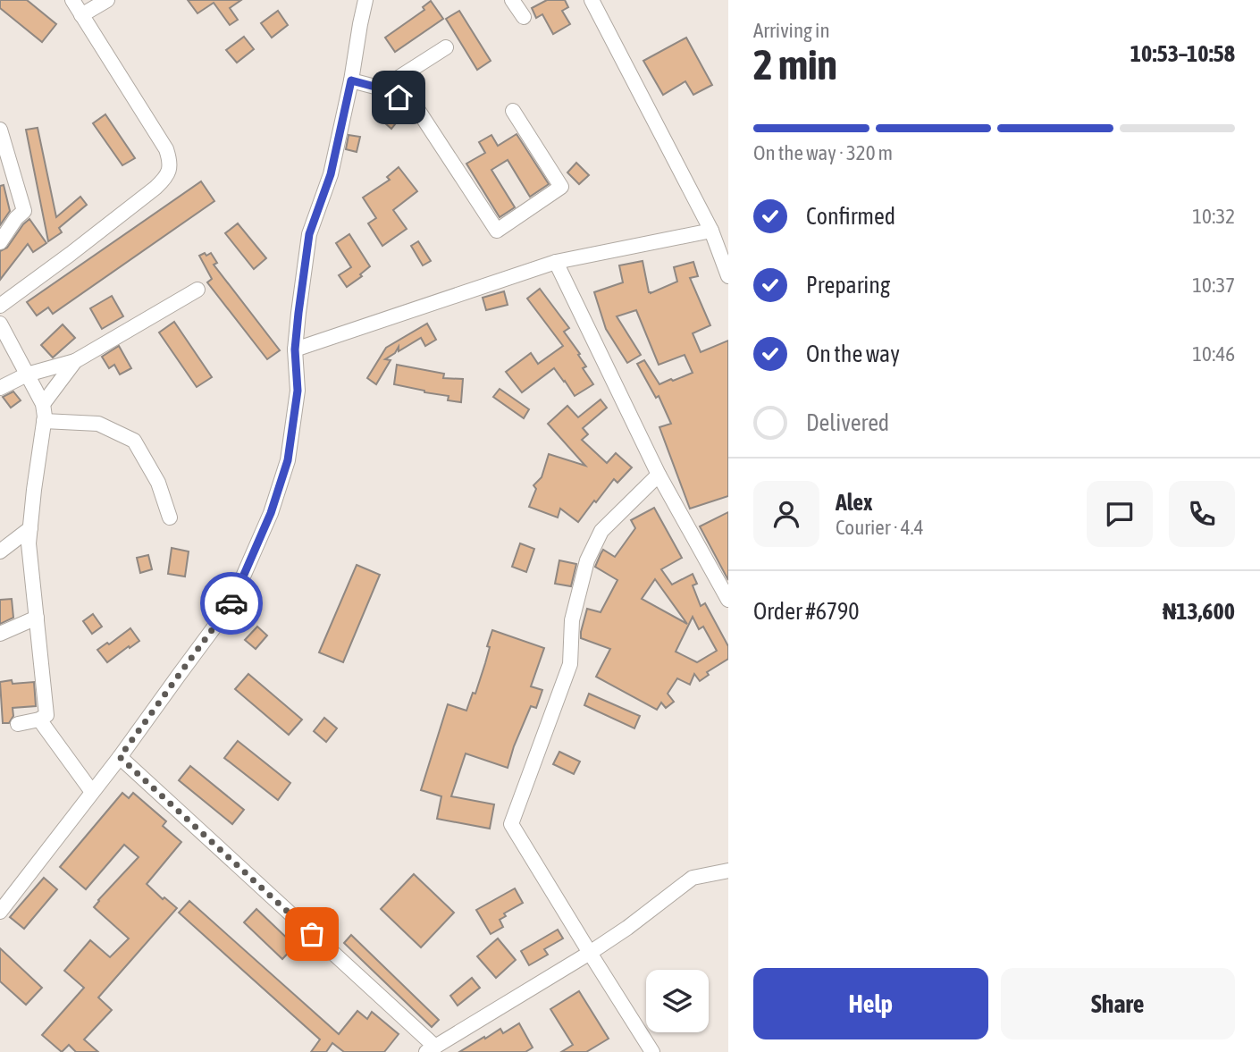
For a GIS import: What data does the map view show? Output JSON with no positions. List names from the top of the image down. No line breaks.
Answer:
{"page":{"heading":["2 min","Arriving in","10:53–10:58"],"panel":["Alex","Courier · 4.4","Order #6790","₦13,600"],"bar":"On the way · 320 m","list":[["Confirmed","10:32"],["Preparing","10:37"],["On the way","10:46"],"Delivered"],"buttons":["Help","Share"]}}
